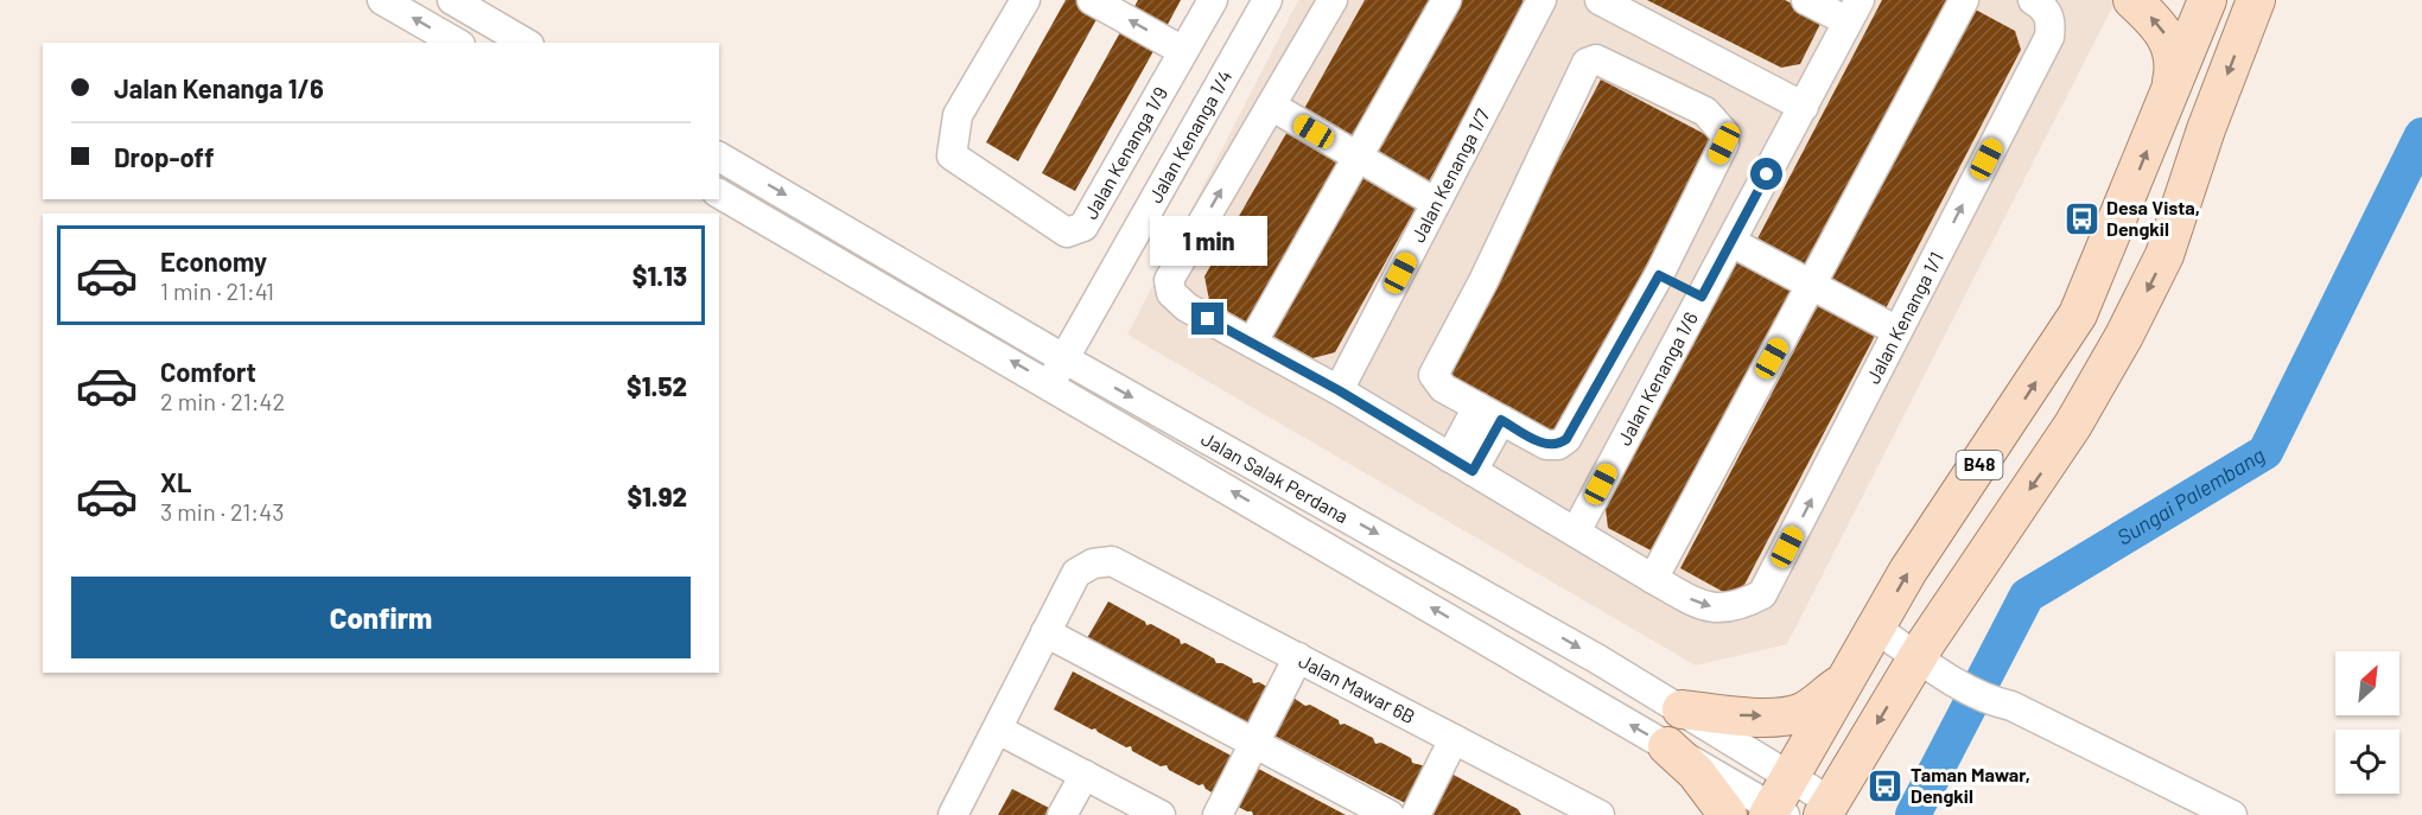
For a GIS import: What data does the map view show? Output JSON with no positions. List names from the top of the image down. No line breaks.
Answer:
{"streets":{"main road":["B48"],"street":["Jalan Kenanga 1/4","Jalan Kenanga 1/9","Jalan Kenanga 1/7","Jalan Kenanga 1/1","Jalan Kenanga 1/6","Jalan Salak Perdana","Jalan Mawar 6B"]},"crossings":[["Jalan Kenanga 1/4","Jalan Salak Perdana"],["B48","Jalan Salak Perdana"]],"water":["Sungai Palembang"],"places":{"bus stop":["Desa Vista, Dengkil","Taman Mawar, Dengkil"]},"north":"top right","page":{"banner":["Jalan Kenanga 1/6","Drop-off"],"bubble":"1 min","list":[{"name":"Economy","note":"1 min · 21:41","value":"$1.13"},{"name":"Comfort","note":"2 min · 21:42","value":"$1.52"},{"name":"XL","note":"3 min · 21:43","value":"$1.92"}],"buttons":"Confirm"}}
